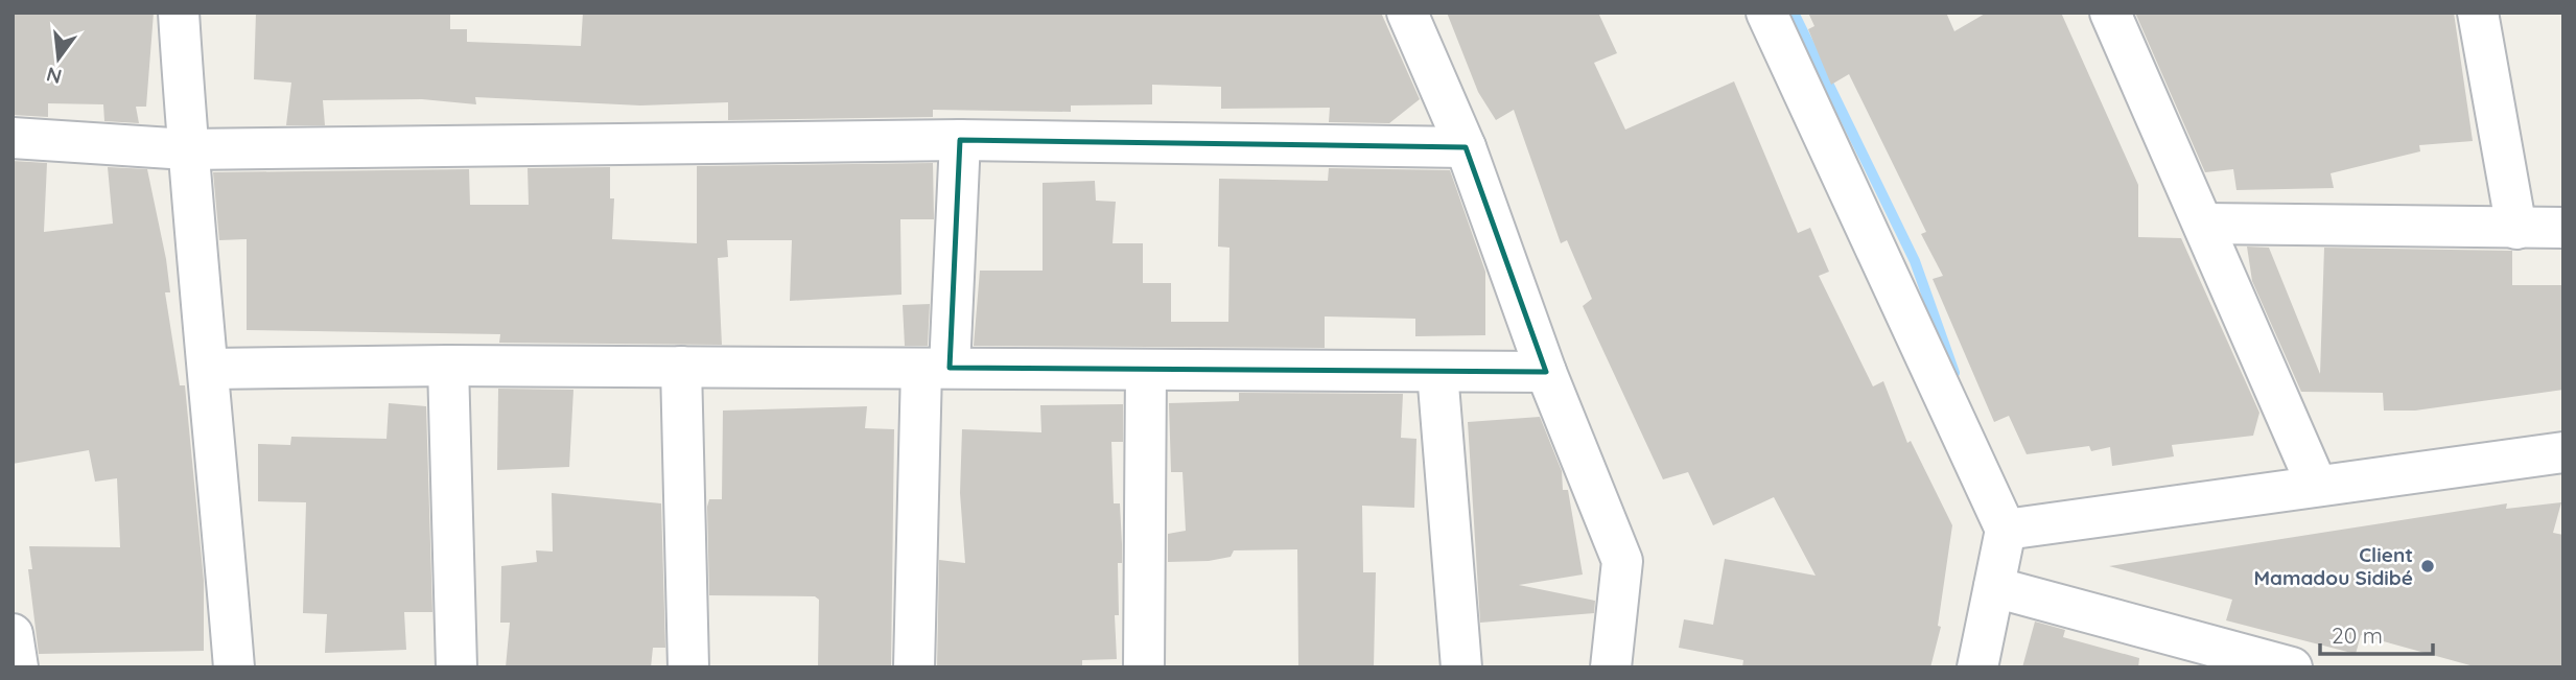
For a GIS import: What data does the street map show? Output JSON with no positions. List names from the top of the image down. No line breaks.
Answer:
{"places":["Client Mamadou Sidibé"],"scale_bar":"20 m","north":"bottom"}
